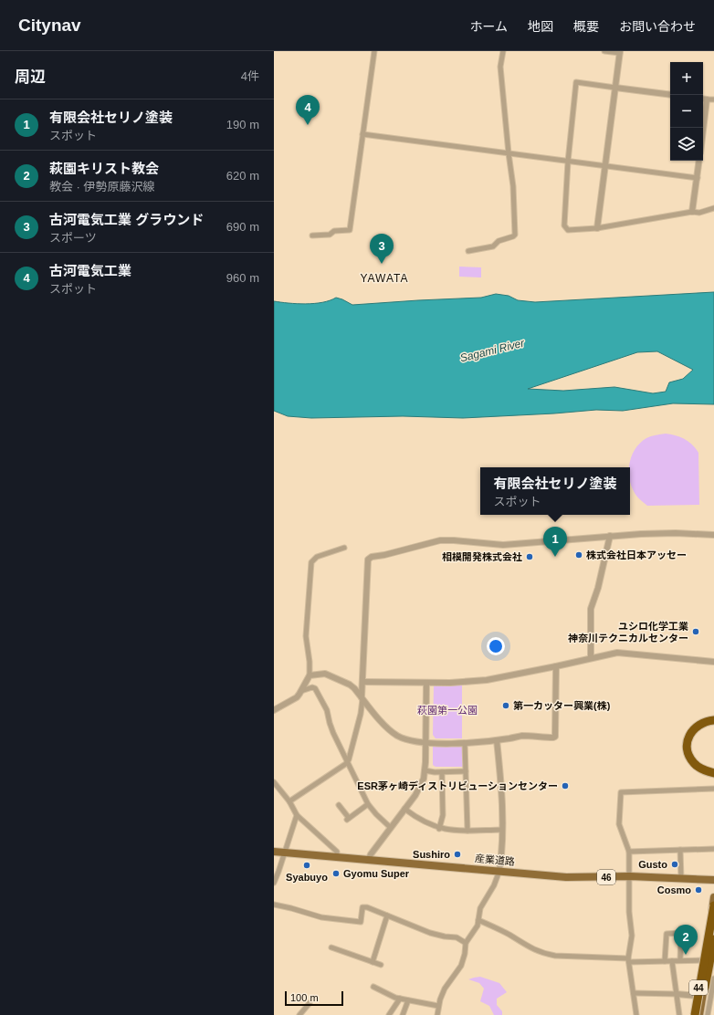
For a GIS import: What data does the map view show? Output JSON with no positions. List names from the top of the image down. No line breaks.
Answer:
{"streets":{"main road":["産業道路","46","44"]},"districts":["YAWATA"],"water":["Sagami River"],"parks":["萩園第一公園"],"places":["株式会社日本アッセー","相模開発株式会社","ユシロ化学工業 神奈川テクニカルセンター","第一カッター興業(株)","ESR茅ヶ崎ディストリビューションセンター","Sushiro","Gusto","Syabuyo","Gyomu Super","Cosmo"],"scale_bar":"100 m","page":{"header":"Citynav","nav":["ホーム","地図","概要","お問い合わせ"],"heading":["周辺","4件"],"map_buttons":["+","−"],"pins":["4","3","1","2"],"list":[{"mark":"1","name":"有限会社セリノ塗装","note":"スポット","value":"190 m"},{"mark":"2","name":"萩園キリスト教会","note":"教会 · 伊勢原藤沢線","value":"620 m"},{"mark":"3","name":"古河電気工業 グラウンド","note":"スポーツ","value":"690 m"},{"mark":"4","name":"古河電気工業","note":"スポット","value":"960 m"}],"popup":["有限会社セリノ塗装","スポット"],"scale":"100 m"}}
